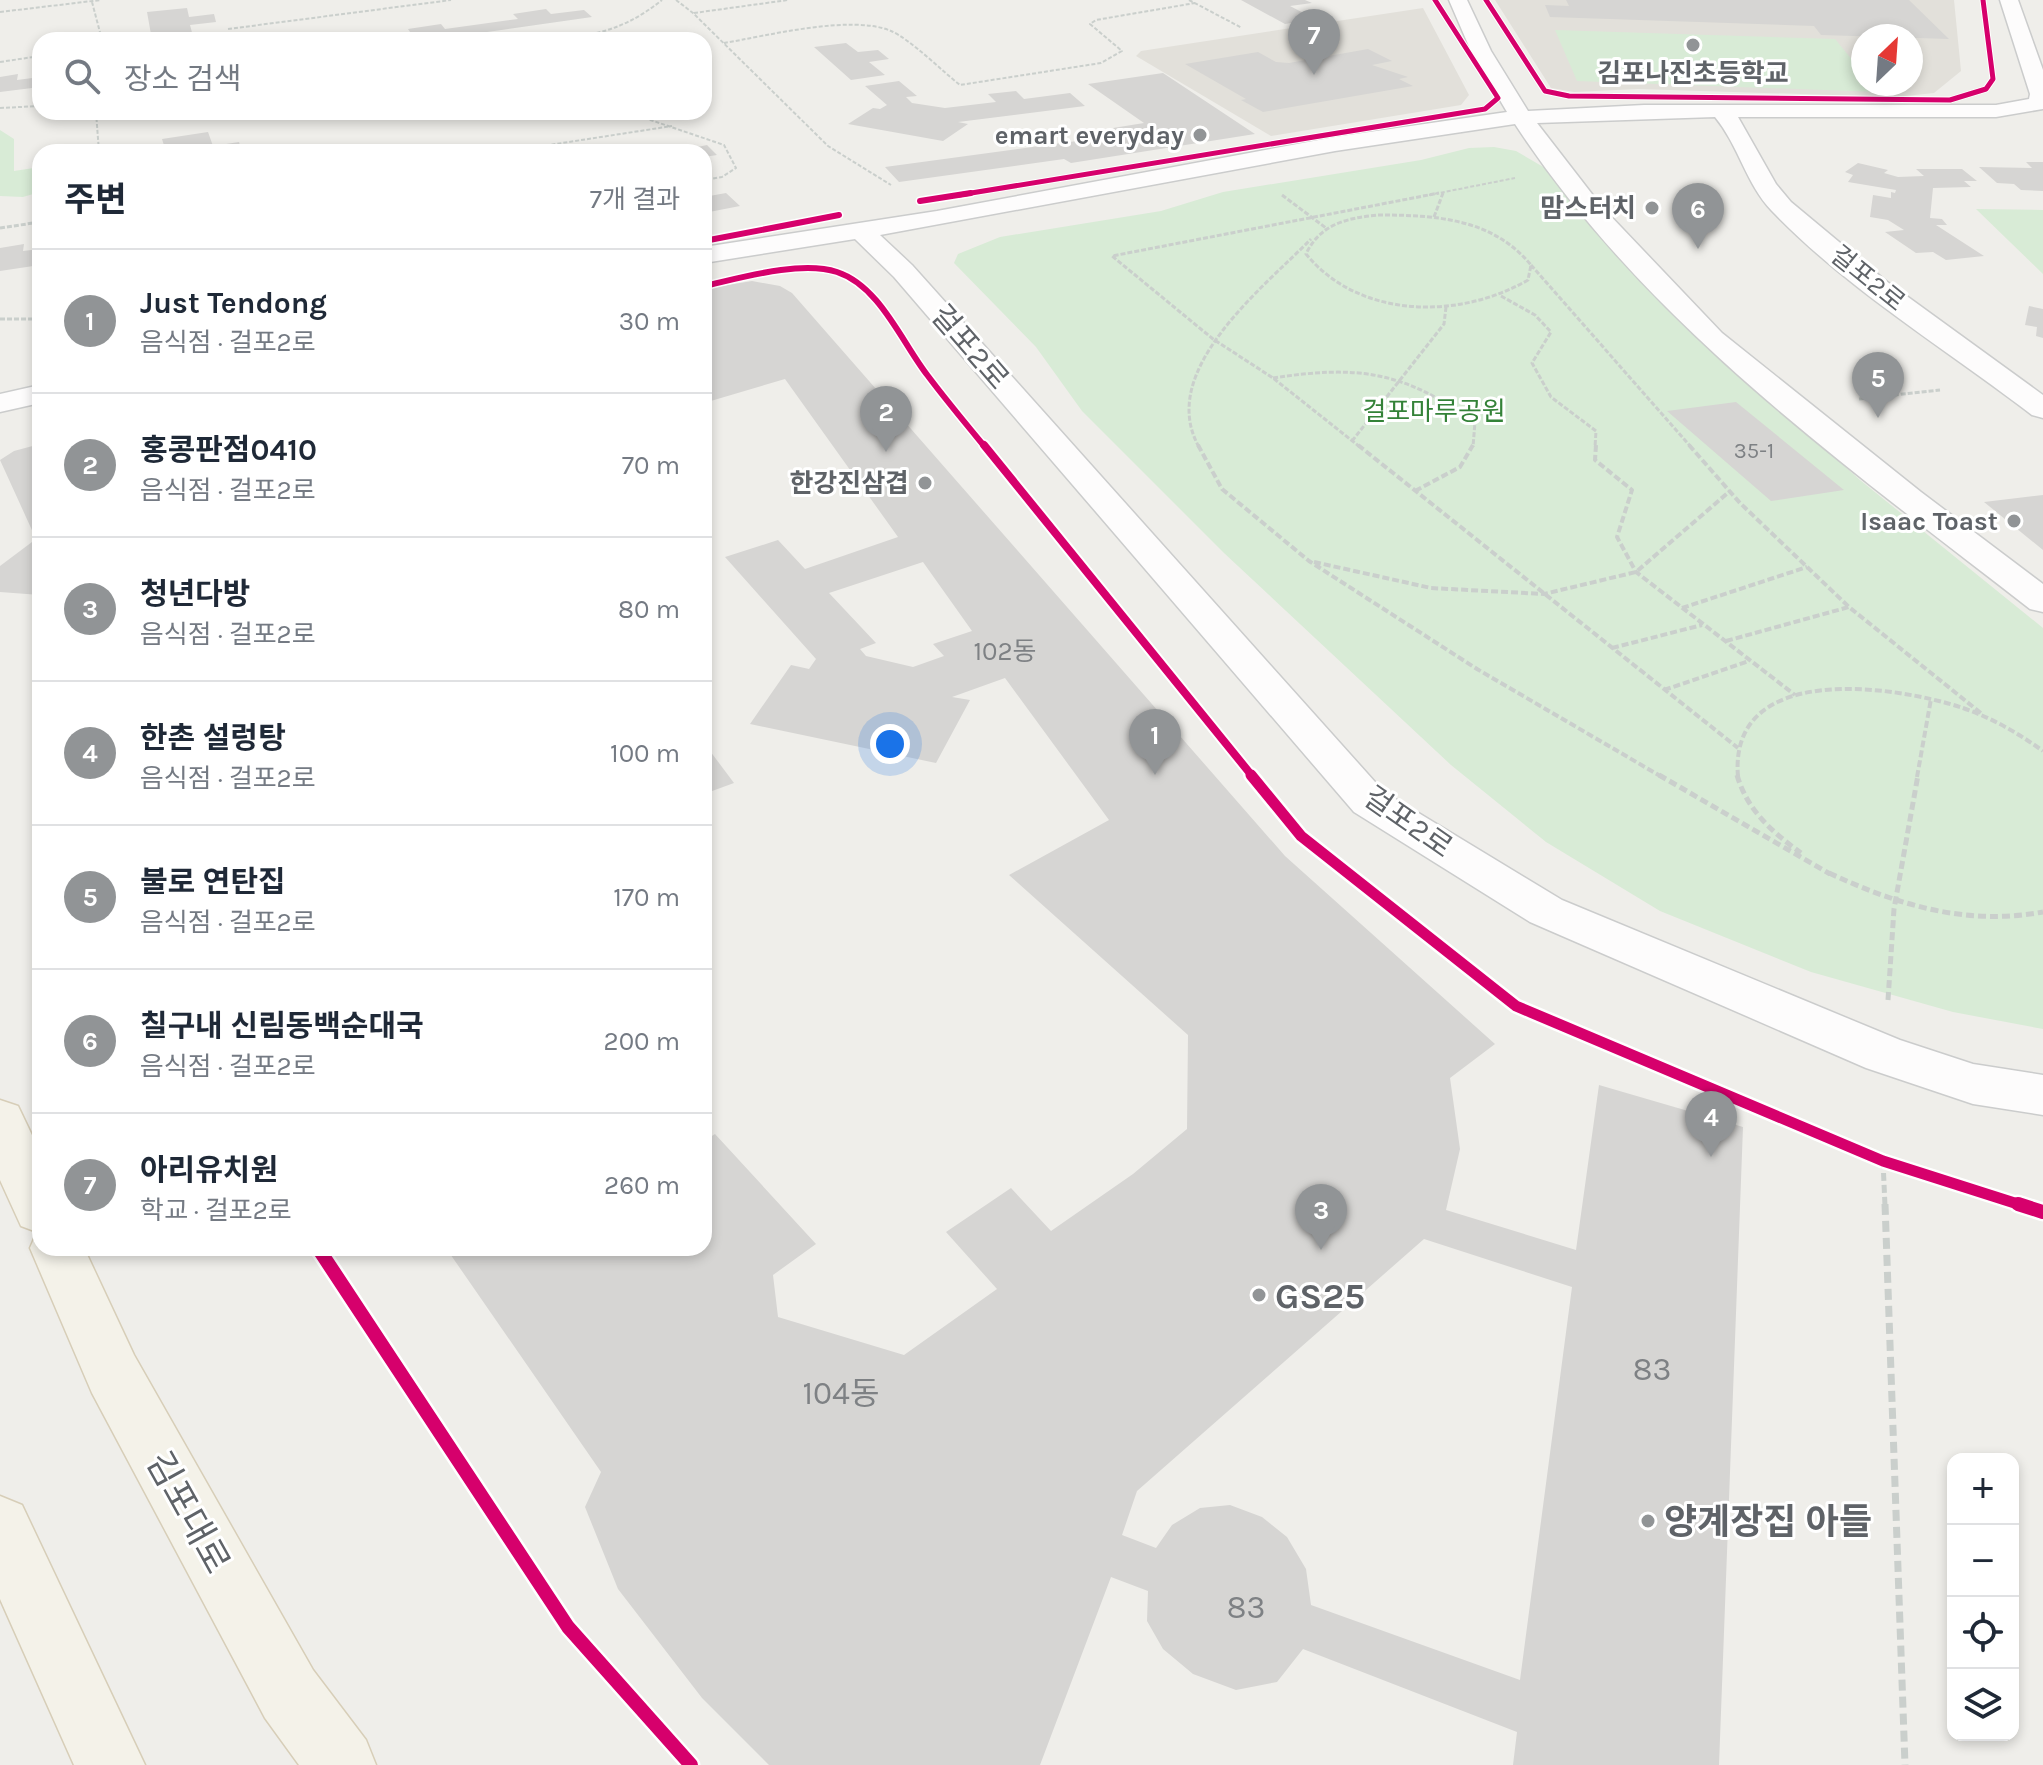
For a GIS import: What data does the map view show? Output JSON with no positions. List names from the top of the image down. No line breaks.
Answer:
{"streets":{"main road":["김포대로"],"street":["걸포2로"]},"parks":["걸포마루공원"],"places":["김포나진초등학교","emart everyday","맘스터치","한강진삼겹","Isaac Toast","GS25","양계장집 아들"],"house_numbers":["35-1","102동","83","104동","83"],"north":"top right","page":{"pins":["7","6","5","2","1","4","3"],"search":"장소 검색","heading":["주변","7개 결과"],"list":[{"mark":"1","name":"Just Tendong","note":"음식점 · 걸포2로","value":"30 m"},{"mark":"2","name":"홍콩판점0410","note":"음식점 · 걸포2로","value":"70 m"},{"mark":"3","name":"청년다방","note":"음식점 · 걸포2로","value":"80 m"},{"mark":"4","name":"한촌 설렁탕","note":"음식점 · 걸포2로","value":"100 m"},{"mark":"5","name":"불로 연탄집","note":"음식점 · 걸포2로","value":"170 m"},{"mark":"6","name":"칠구내 신림동백순대국","note":"음식점 · 걸포2로","value":"200 m"},{"mark":"7","name":"아리유치원","note":"학교 · 걸포2로","value":"260 m"}],"map_buttons":["+","−"]}}
